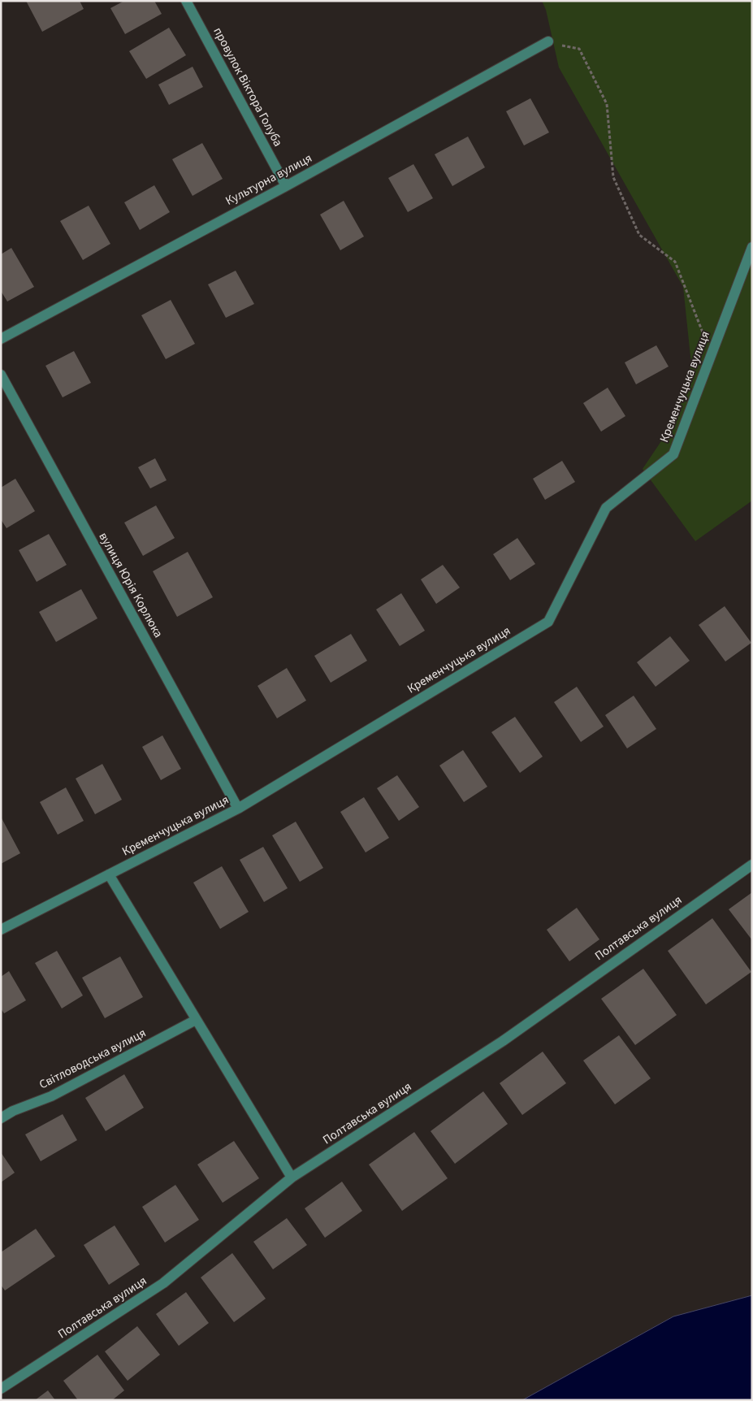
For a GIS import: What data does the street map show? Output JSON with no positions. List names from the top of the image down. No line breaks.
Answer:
{"streets":{"street":["провулок Віктора Голуба","Культурна вулиця","Кременчуцька вулиця","вулиця Юрія Корлюка","Полтавська вулиця","Світловодська вулиця"]},"crossings":[["провулок Віктора Голуба","Культурна вулиця"],["Кременчуцька вулиця","вулиця Юрія Корлюка"]]}
